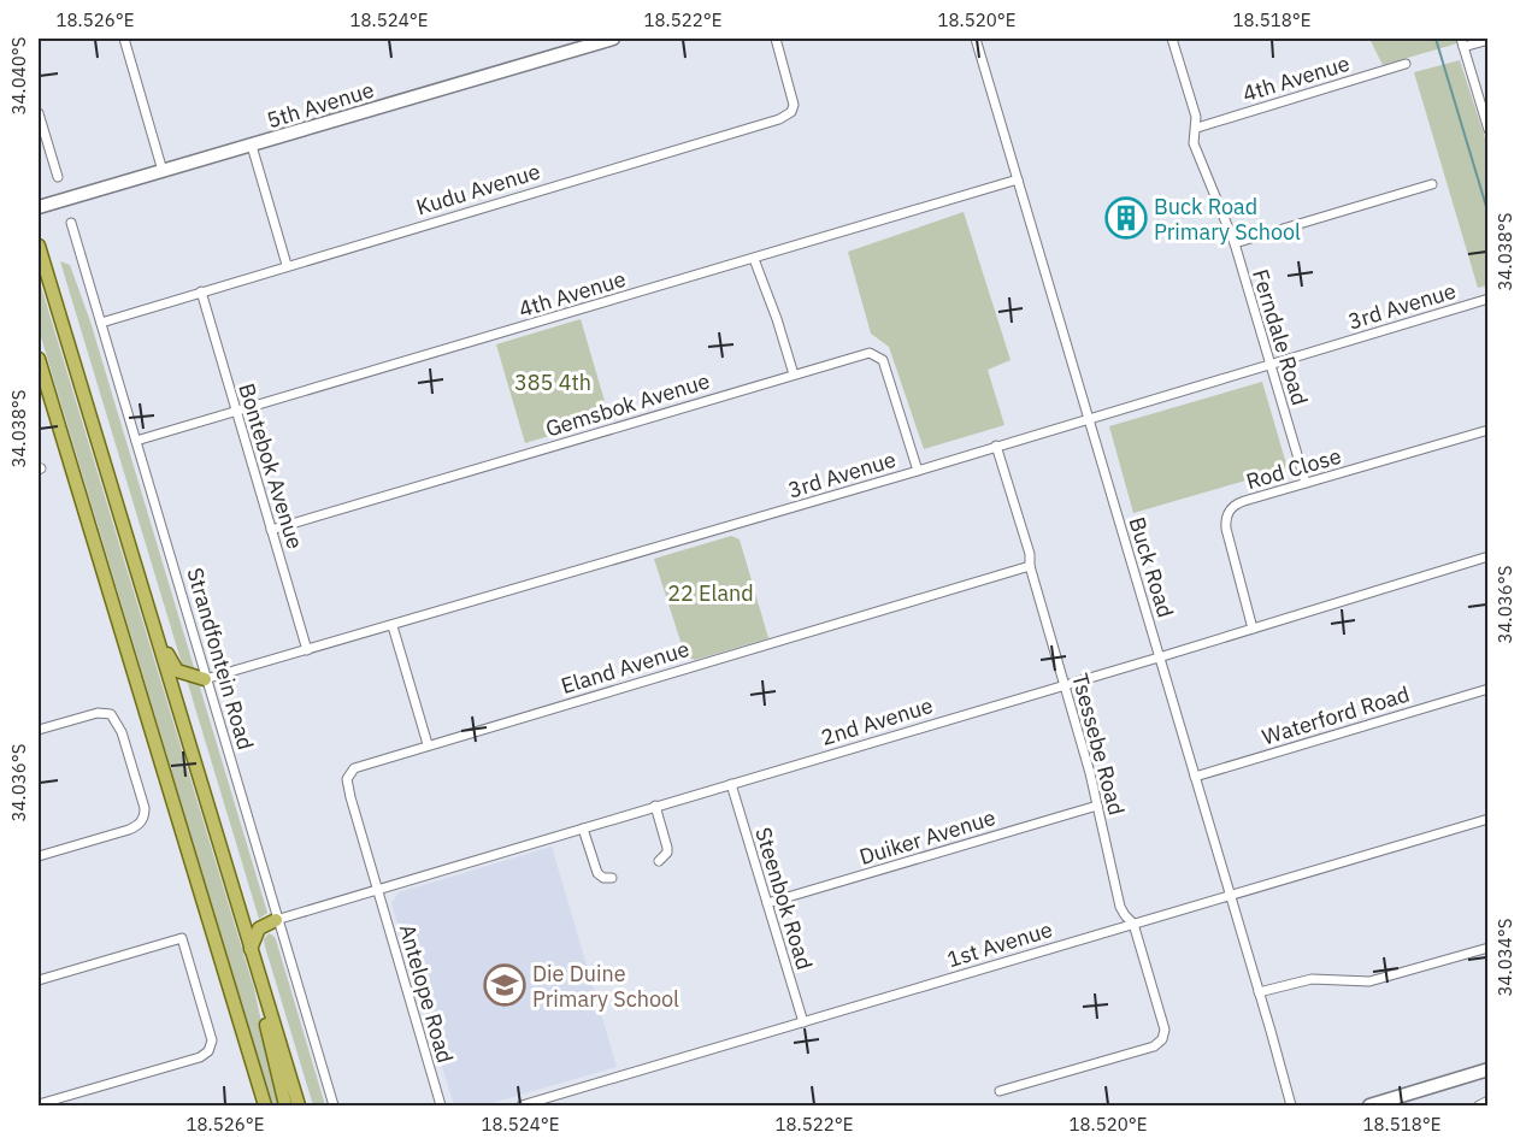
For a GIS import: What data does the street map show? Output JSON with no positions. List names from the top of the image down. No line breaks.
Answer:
{"streets":{"main road":["5th Avenue"],"street":["4th Avenue","Kudu Avenue","3rd Avenue","Ferndale Road","Gemsbok Avenue","Bontebok Avenue","Rod Close","Buck Road","Strandfontein Road","Eland Avenue","Waterford Road","2nd Avenue","Tsessebe Road","Duiker Avenue","Steenbok Road","1st Avenue","Antelope Road"]},"crossings":[["4th Avenue","Ferndale Road"],["4th Avenue","Bontebok Avenue"],["4th Avenue","Buck Road"],["4th Avenue","Strandfontein Road"],["Kudu Avenue","Bontebok Avenue"],["Kudu Avenue","Strandfontein Road"],["3rd Avenue","Ferndale Road"],["3rd Avenue","Gemsbok Avenue"],["3rd Avenue","Bontebok Avenue"],["3rd Avenue","Buck Road"],["3rd Avenue","Strandfontein Road"],["3rd Avenue","Tsessebe Road"],["Ferndale Road","Rod Close"],["Gemsbok Avenue","Bontebok Avenue"],["Rod Close","2nd Avenue"],["Buck Road","Waterford Road"],["Buck Road","2nd Avenue"],["Buck Road","1st Avenue"],["Strandfontein Road","2nd Avenue"],["Eland Avenue","2nd Avenue"],["Eland Avenue","Tsessebe Road"],["Eland Avenue","Antelope Road"],["2nd Avenue","Tsessebe Road"],["2nd Avenue","Steenbok Road"],["2nd Avenue","Antelope Road"],["Tsessebe Road","Duiker Avenue"],["Tsessebe Road","1st Avenue"],["Duiker Avenue","Steenbok Road"],["Steenbok Road","1st Avenue"]],"parks":["385 4th","22 Eland"],"places":{"building":["Buck Road Primary School"],"school or university":["Die Duine Primary School"]},"coordinates":["18.526°E","18.524°E","18.522°E","18.520°E","18.518°E","34.040°S","34.038°S","34.036°S","34.034°S"]}
